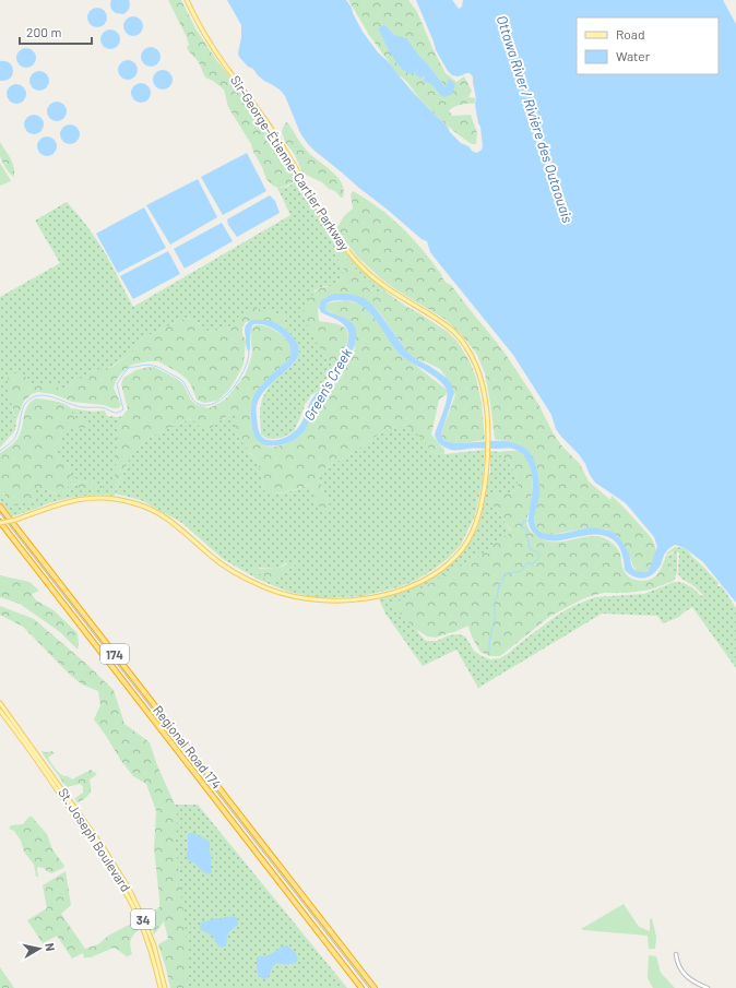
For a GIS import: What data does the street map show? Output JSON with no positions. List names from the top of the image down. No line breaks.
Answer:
{"streets":{"highway":["174","Regional Road 174"],"main road":["Sir-George-Étienne-Cartier Parkway","St. Joseph Boulevard","34"]},"crossings":[["Sir-George-Étienne-Cartier Parkway","Regional Road 174"]],"water":["Ottawa River / Rivière des Outaouais","Green's Creek"],"legend":["Road","Water"],"scale_bar":"200 m","north":"right"}
